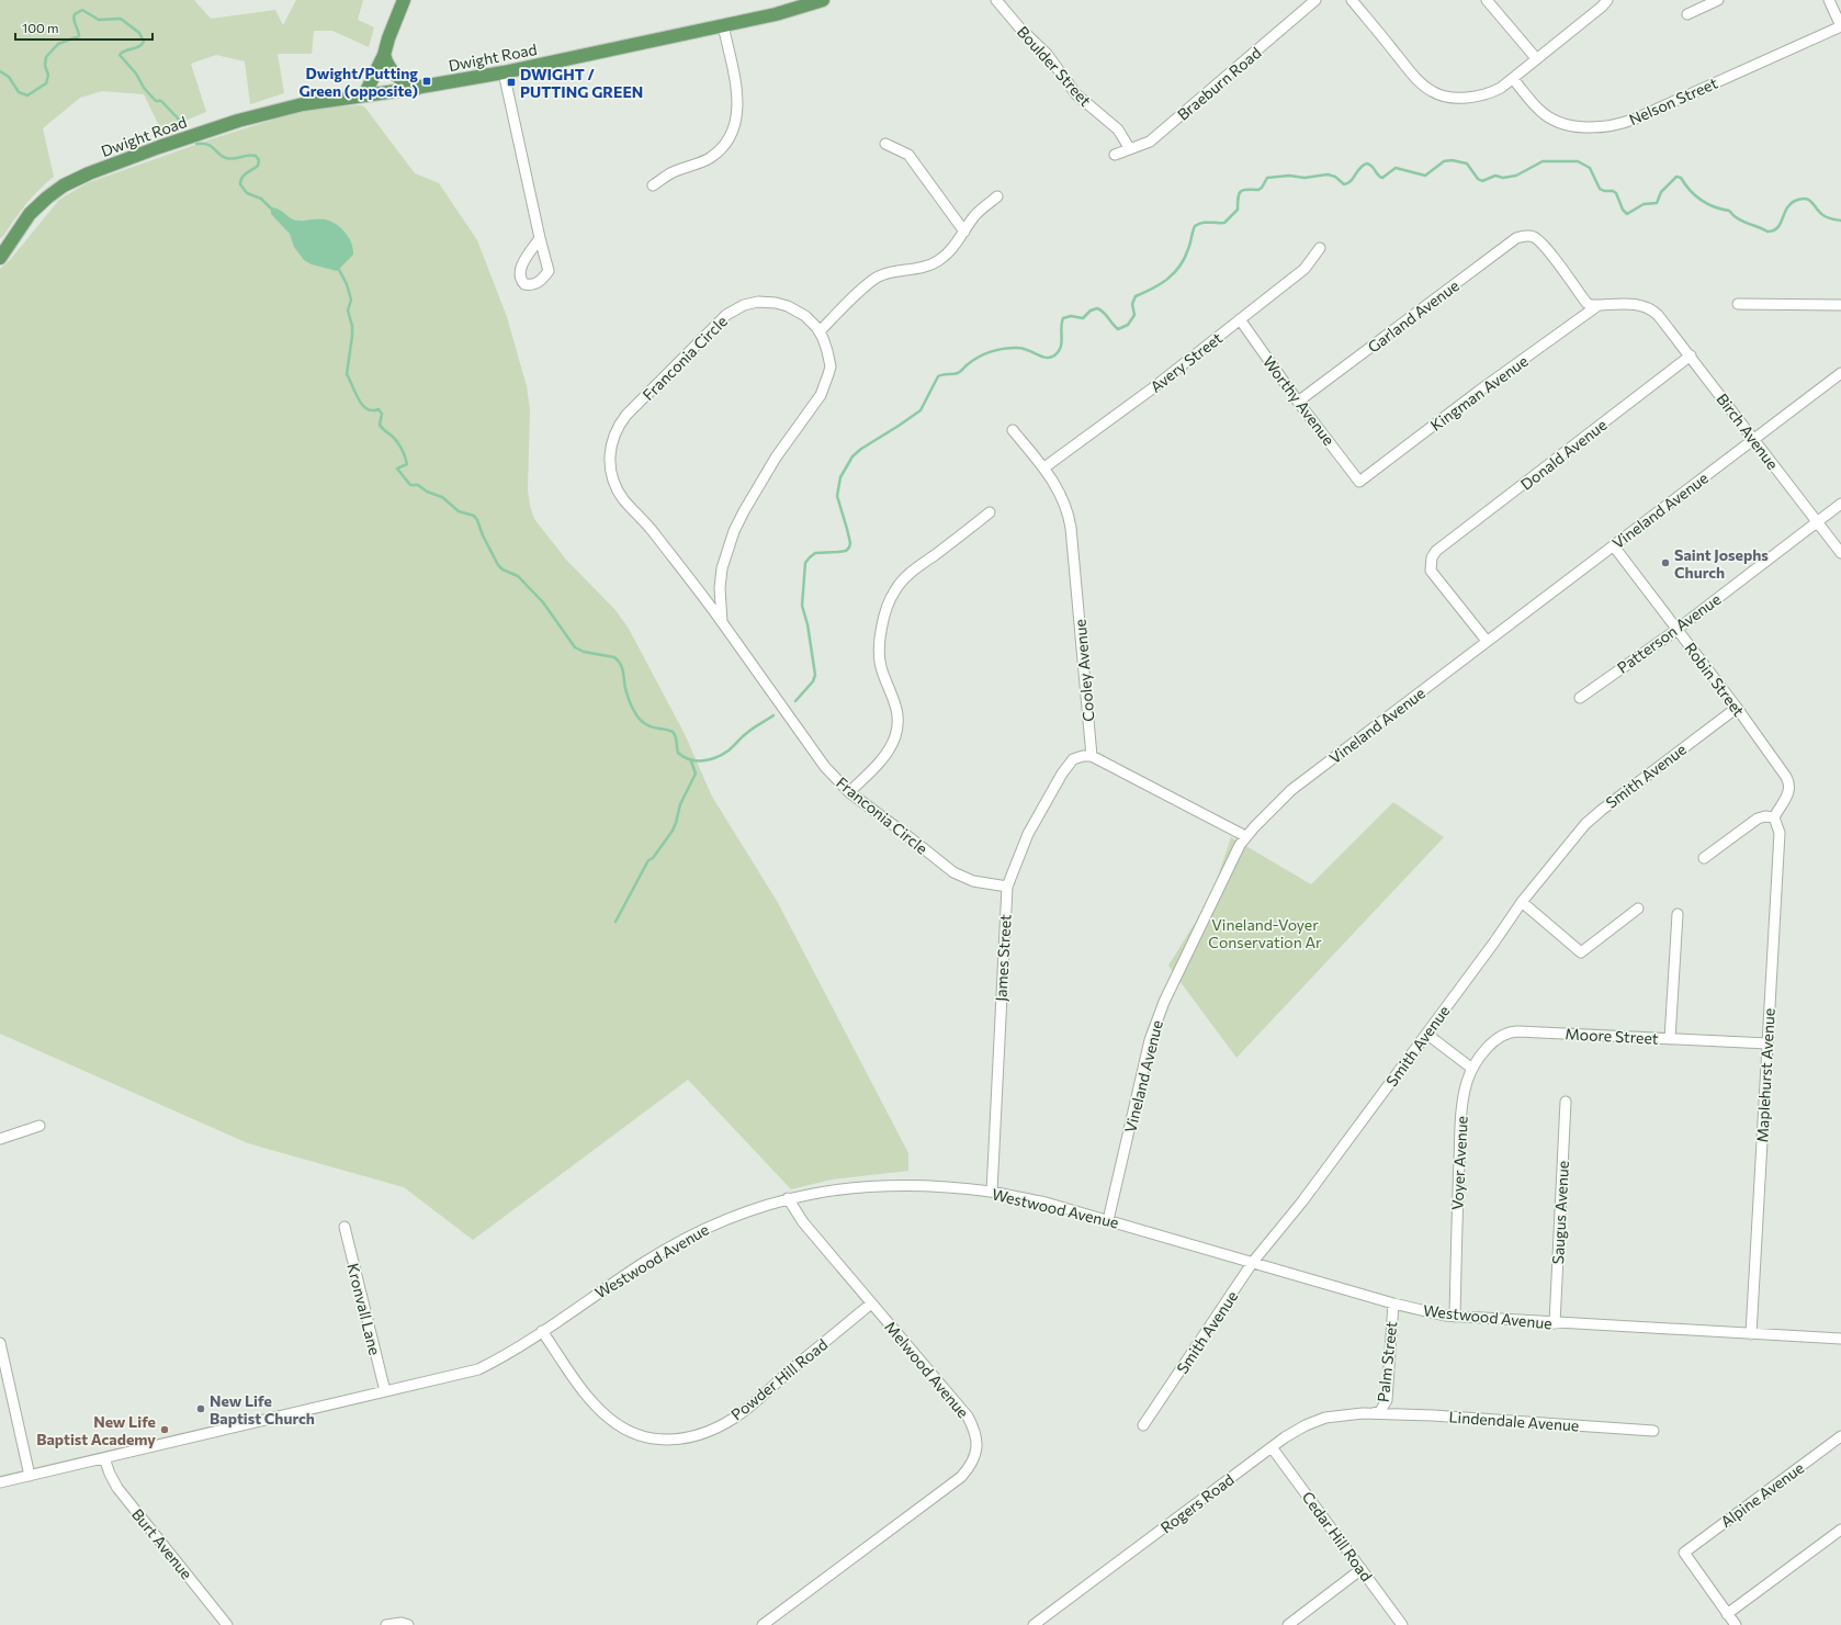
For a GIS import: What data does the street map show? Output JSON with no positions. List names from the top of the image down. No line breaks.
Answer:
{"streets":{"main road":["Dwight Road"],"street":["Boulder Street","Braeburn Road","Nelson Street","Garland Avenue","Franconia Circle","Avery Street","Kingman Avenue","Worthy Avenue","Birch Avenue","Donald Avenue","Vineland Avenue","Patterson Avenue","Cooley Avenue","Robin Street","Smith Avenue","James Street","Moore Street","Maplehurst Avenue","Voyer Avenue","Westwood Avenue","Saugus Avenue","Kronvall Lane","Palm Street","Melwood Avenue","Powder Hill Road","Lindendale Avenue","Alpine Avenue","Rogers Road","Cedar Hill Road","Burt Avenue"]},"crossings":[["Boulder Street","Braeburn Road"],["Garland Avenue","Kingman Avenue"],["Garland Avenue","Worthy Avenue"],["Garland Avenue","Birch Avenue"],["Franconia Circle","James Street"],["Avery Street","Worthy Avenue"],["Avery Street","Cooley Avenue"],["Kingman Avenue","Worthy Avenue"],["Kingman Avenue","Birch Avenue"],["Birch Avenue","Donald Avenue"],["Birch Avenue","Vineland Avenue"],["Birch Avenue","Patterson Avenue"],["Donald Avenue","Vineland Avenue"],["Vineland Avenue","Robin Street"],["Vineland Avenue","Westwood Avenue"],["Patterson Avenue","Robin Street"],["Cooley Avenue","James Street"],["Robin Street","Smith Avenue"],["Robin Street","Maplehurst Avenue"],["Smith Avenue","Westwood Avenue"],["James Street","Westwood Avenue"],["Moore Street","Maplehurst Avenue"],["Moore Street","Voyer Avenue"],["Maplehurst Avenue","Westwood Avenue"],["Voyer Avenue","Westwood Avenue"],["Westwood Avenue","Saugus Avenue"],["Westwood Avenue","Kronvall Lane"],["Westwood Avenue","Palm Street"],["Westwood Avenue","Melwood Avenue"],["Westwood Avenue","Powder Hill Road"],["Westwood Avenue","Burt Avenue"],["Palm Street","Lindendale Avenue"],["Palm Street","Rogers Road"],["Melwood Avenue","Powder Hill Road"],["Lindendale Avenue","Rogers Road"],["Rogers Road","Cedar Hill Road"]],"parks":["Vineland-Voyer Conservation Ar"],"places":{"transit":["Dwight/Putting Green (opposite)","DWIGHT / PUTTING GREEN"],"other":["Saint Josephs Church","New Life Baptist Church","New Life Baptist Academy"]},"scale_bar":"100 m"}
